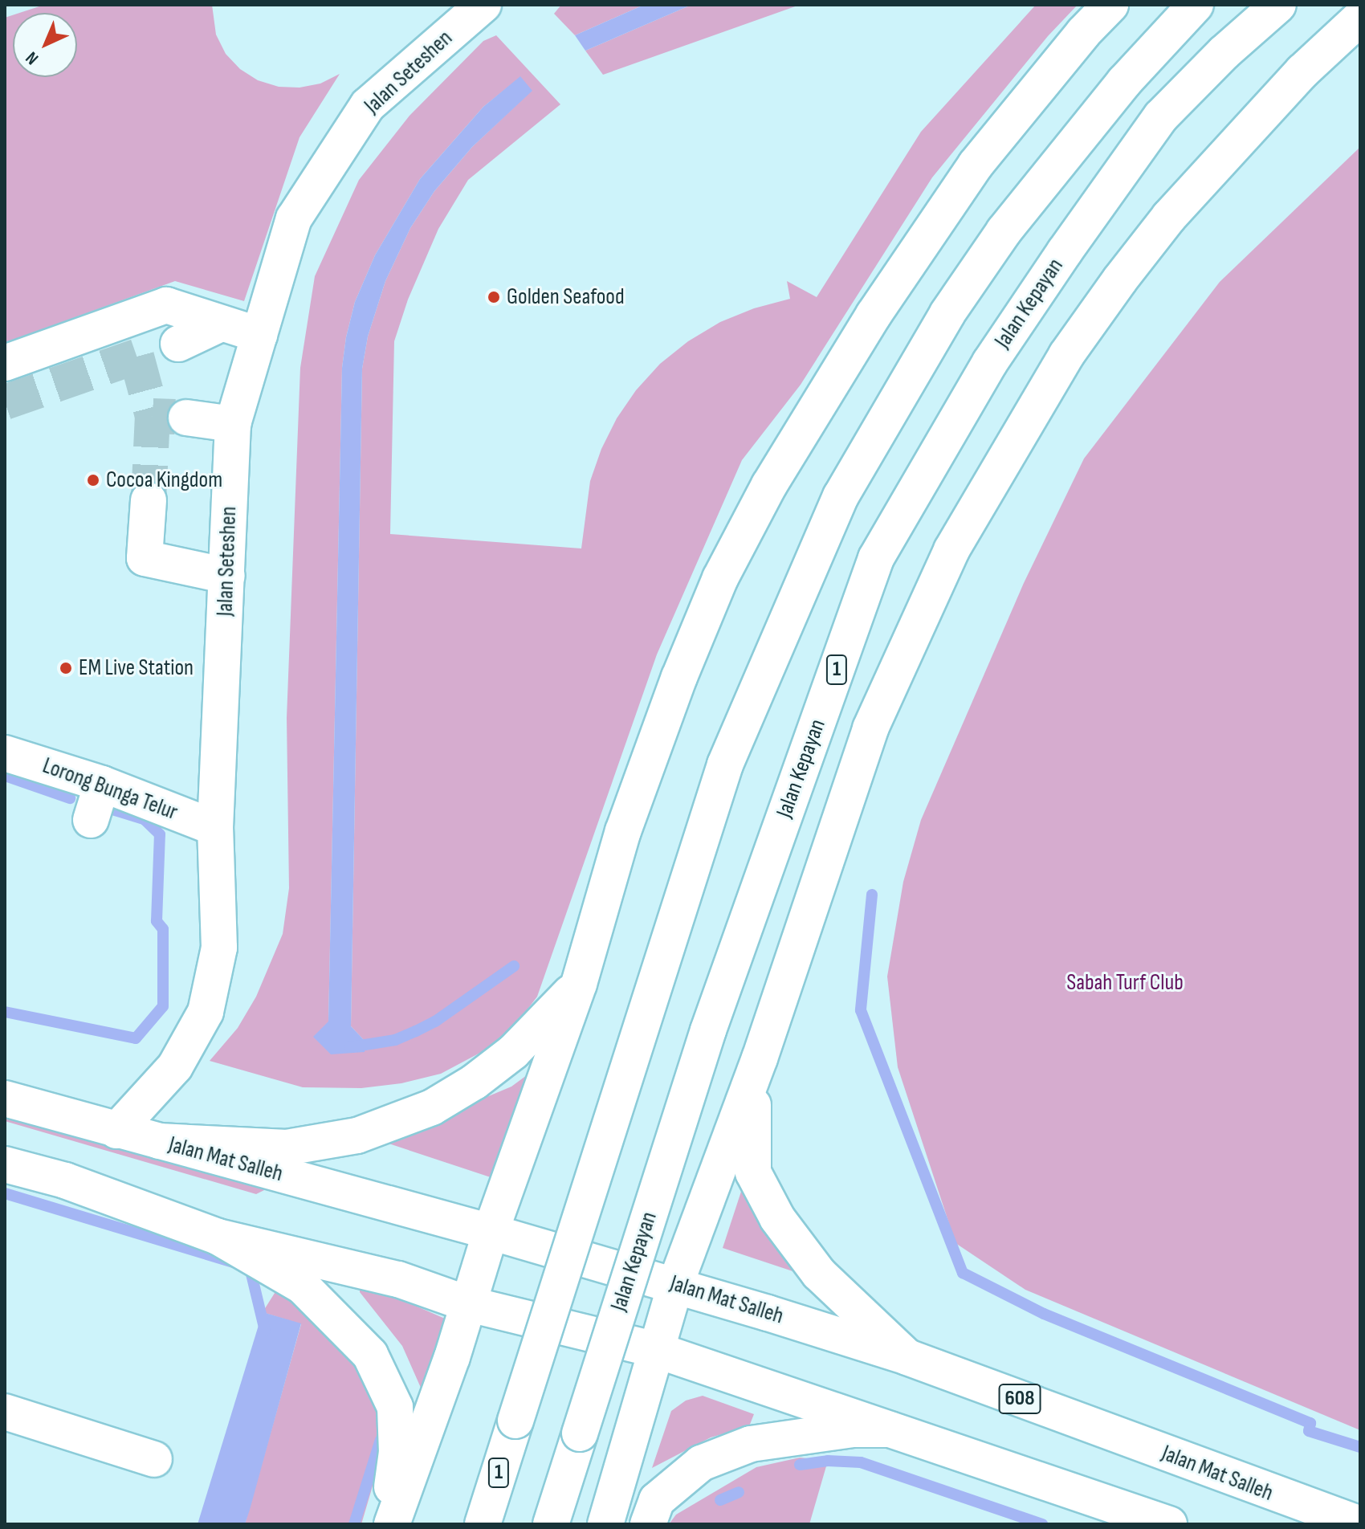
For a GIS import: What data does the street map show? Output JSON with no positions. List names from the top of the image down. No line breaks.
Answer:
{"streets":{"main road":["Jalan Seteshen","Jalan Kepayan","1","Lorong Bunga Telur","Jalan Mat Salleh","608"]},"crossings":[["Jalan Seteshen","Lorong Bunga Telur"],["Jalan Seteshen","Jalan Mat Salleh"]],"parks":["Sabah Turf Club"],"places":["Golden Seafood","Cocoa Kingdom","EM Live Station"],"north":"bottom left"}
